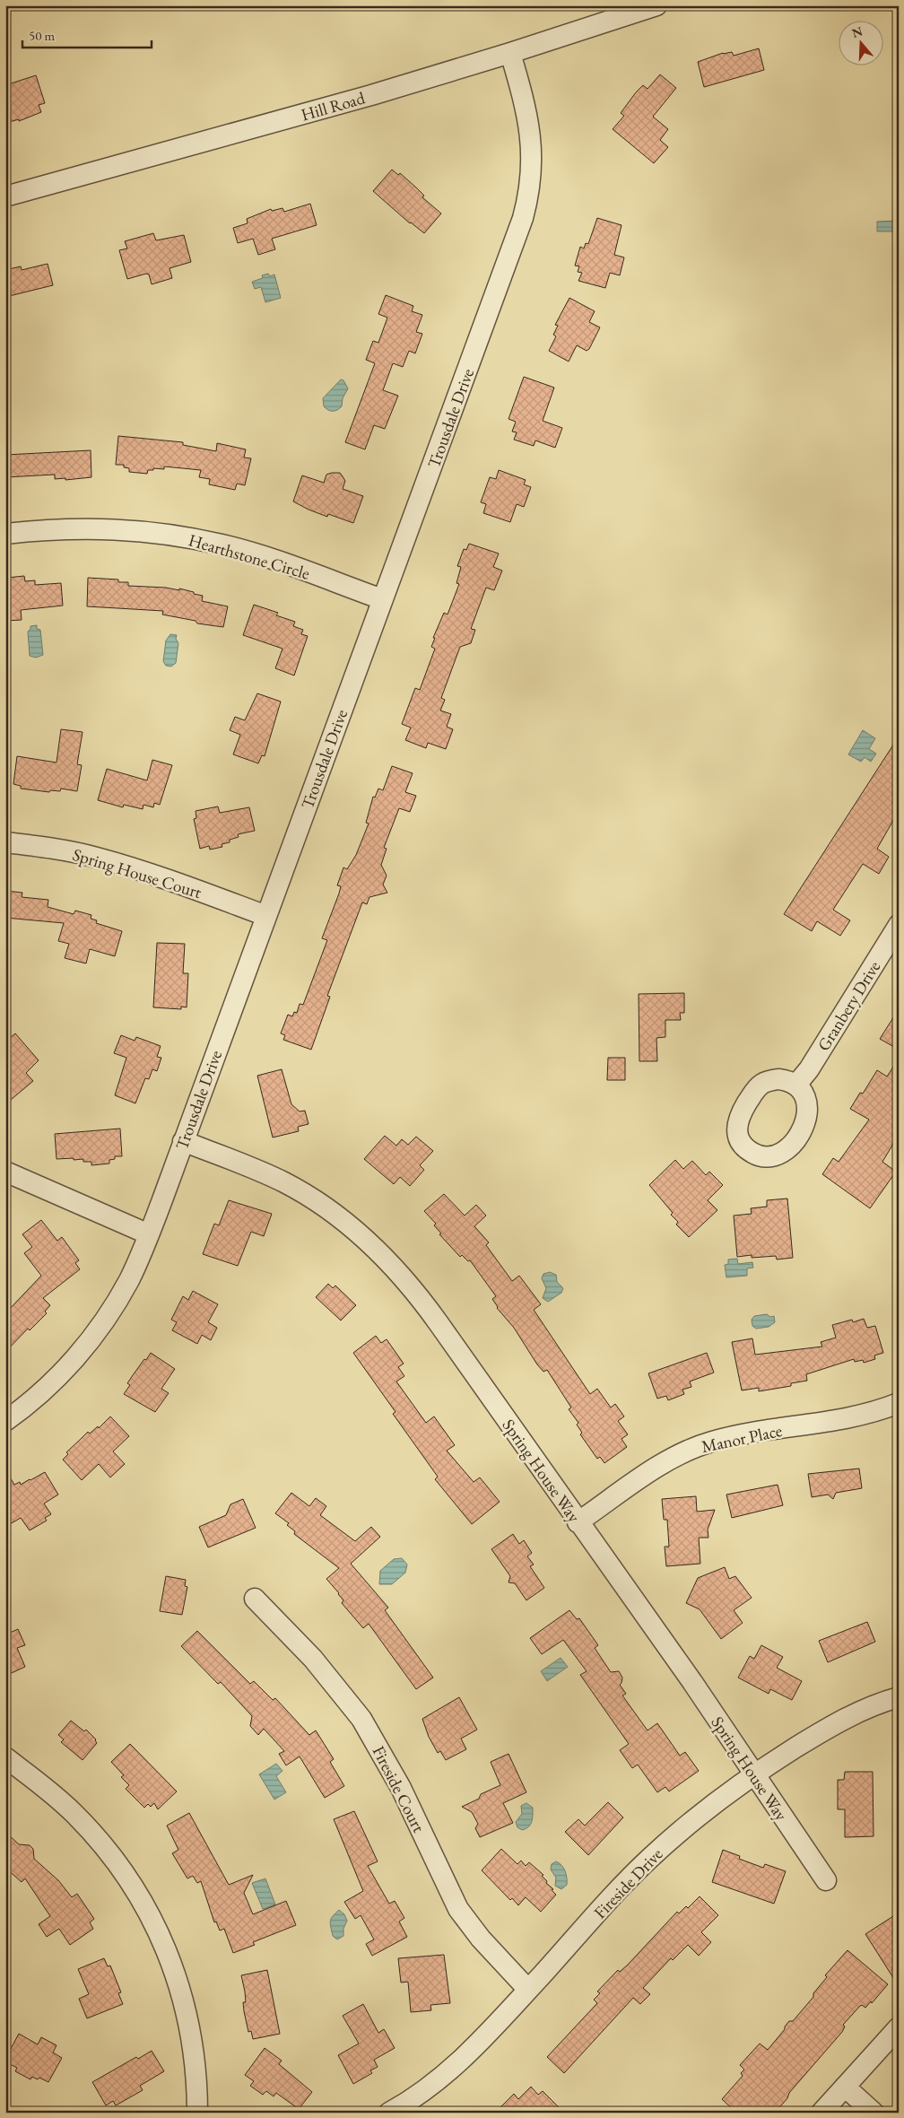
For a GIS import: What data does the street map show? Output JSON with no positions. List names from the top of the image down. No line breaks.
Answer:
{"streets":{"street":["Hill Road","Trousdale Drive","Hearthstone Circle","Spring House Court","Granbery Drive","Manor Place","Spring House Way","Fireside Court","Fireside Drive"]},"crossings":[["Hill Road","Trousdale Drive"],["Trousdale Drive","Hearthstone Circle"],["Trousdale Drive","Spring House Court"],["Trousdale Drive","Spring House Way"],["Manor Place","Spring House Way"],["Spring House Way","Fireside Drive"],["Fireside Court","Fireside Drive"]],"scale_bar":"50 m","north":"top"}
